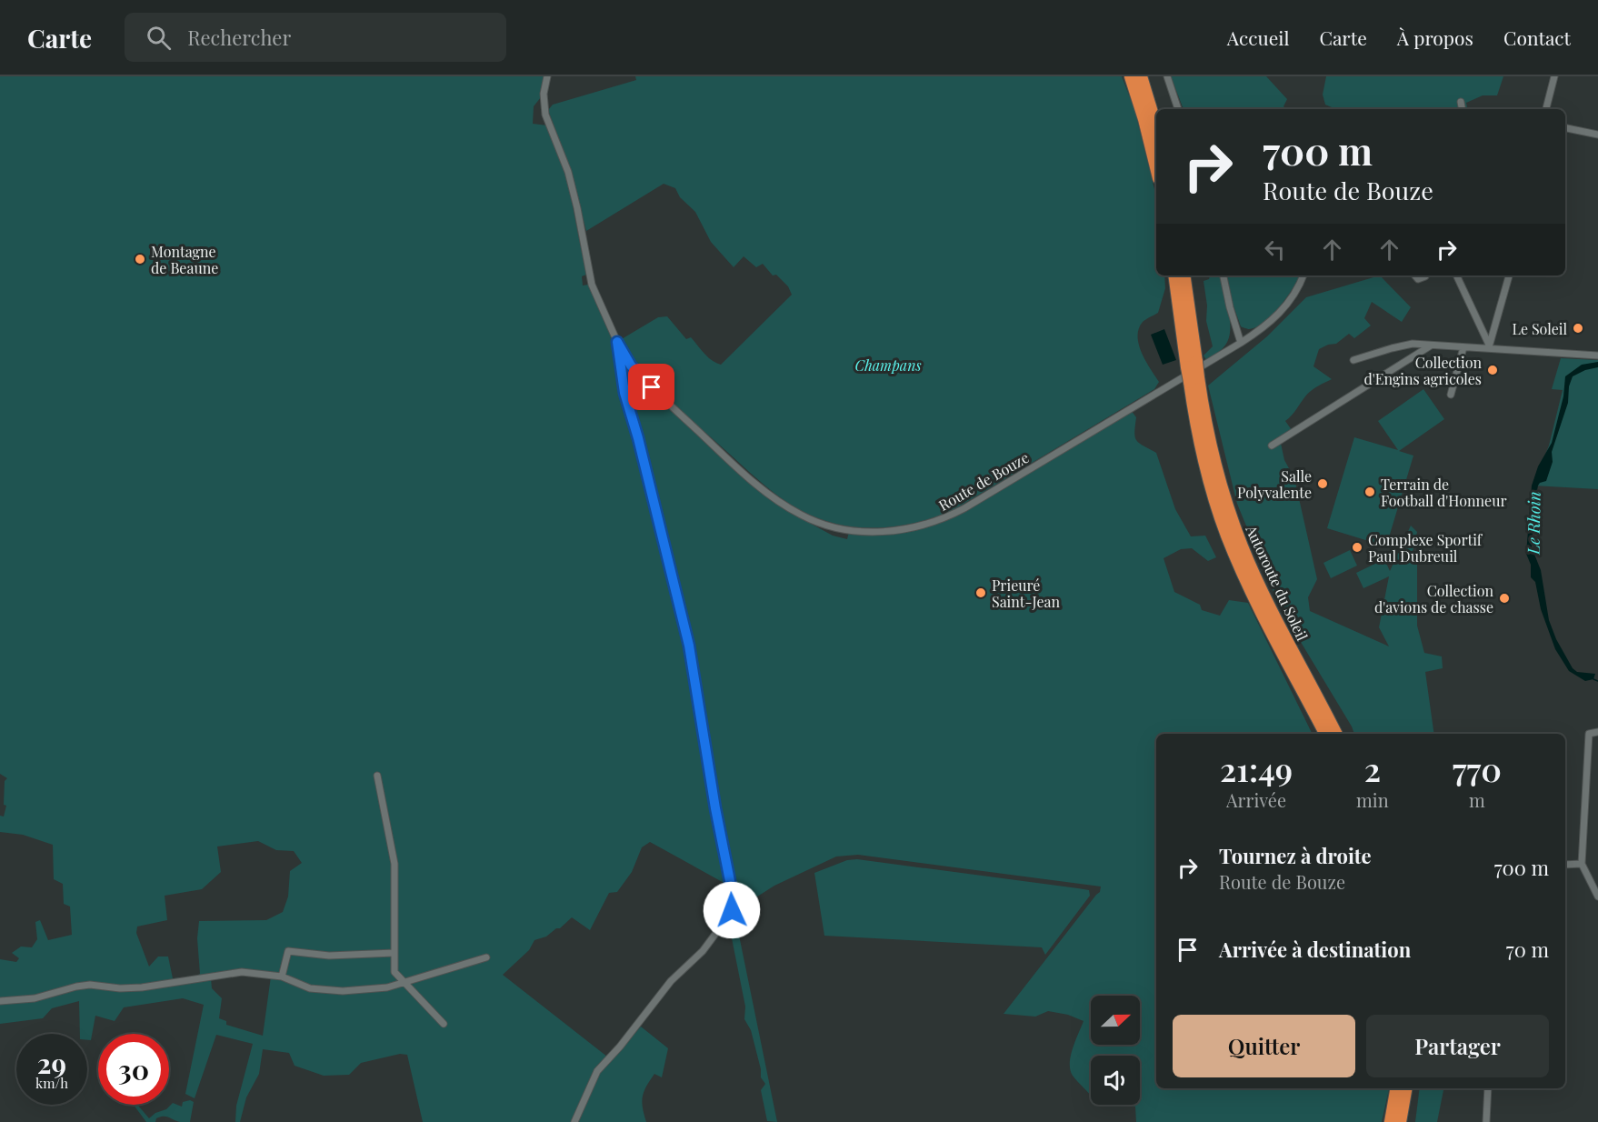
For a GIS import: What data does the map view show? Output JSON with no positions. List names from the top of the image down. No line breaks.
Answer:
{"streets":{"highway":["Autoroute du Soleil"],"street":["Route de Bouze"]},"water":["Le Rhoin"],"parks":["Champans"],"places":["Montagne de Beaune","Le Soleil","Collection d'Engins agricoles","Salle Polyvalente","Terrain de Football d'Honneur","Complexe Sportif Paul Dubreuil","Prieuré Saint-Jean","Collection d'avions de chasse"],"north":"right","page":{"header":"Carte","search":"Rechercher","nav":["Accueil","Carte","À propos","Contact"],"turn":["700 m","Route de Bouze"],"eta":["21:49","Arrivée","2","min","770","m"],"list":[{"name":"Tournez à droite","note":"Route de Bouze","value":"700 m"},{"name":"Arrivée à destination","value":"70 m"}],"buttons":["Quitter","Partager"],"speed":"29 km/h","limit":"30"}}
